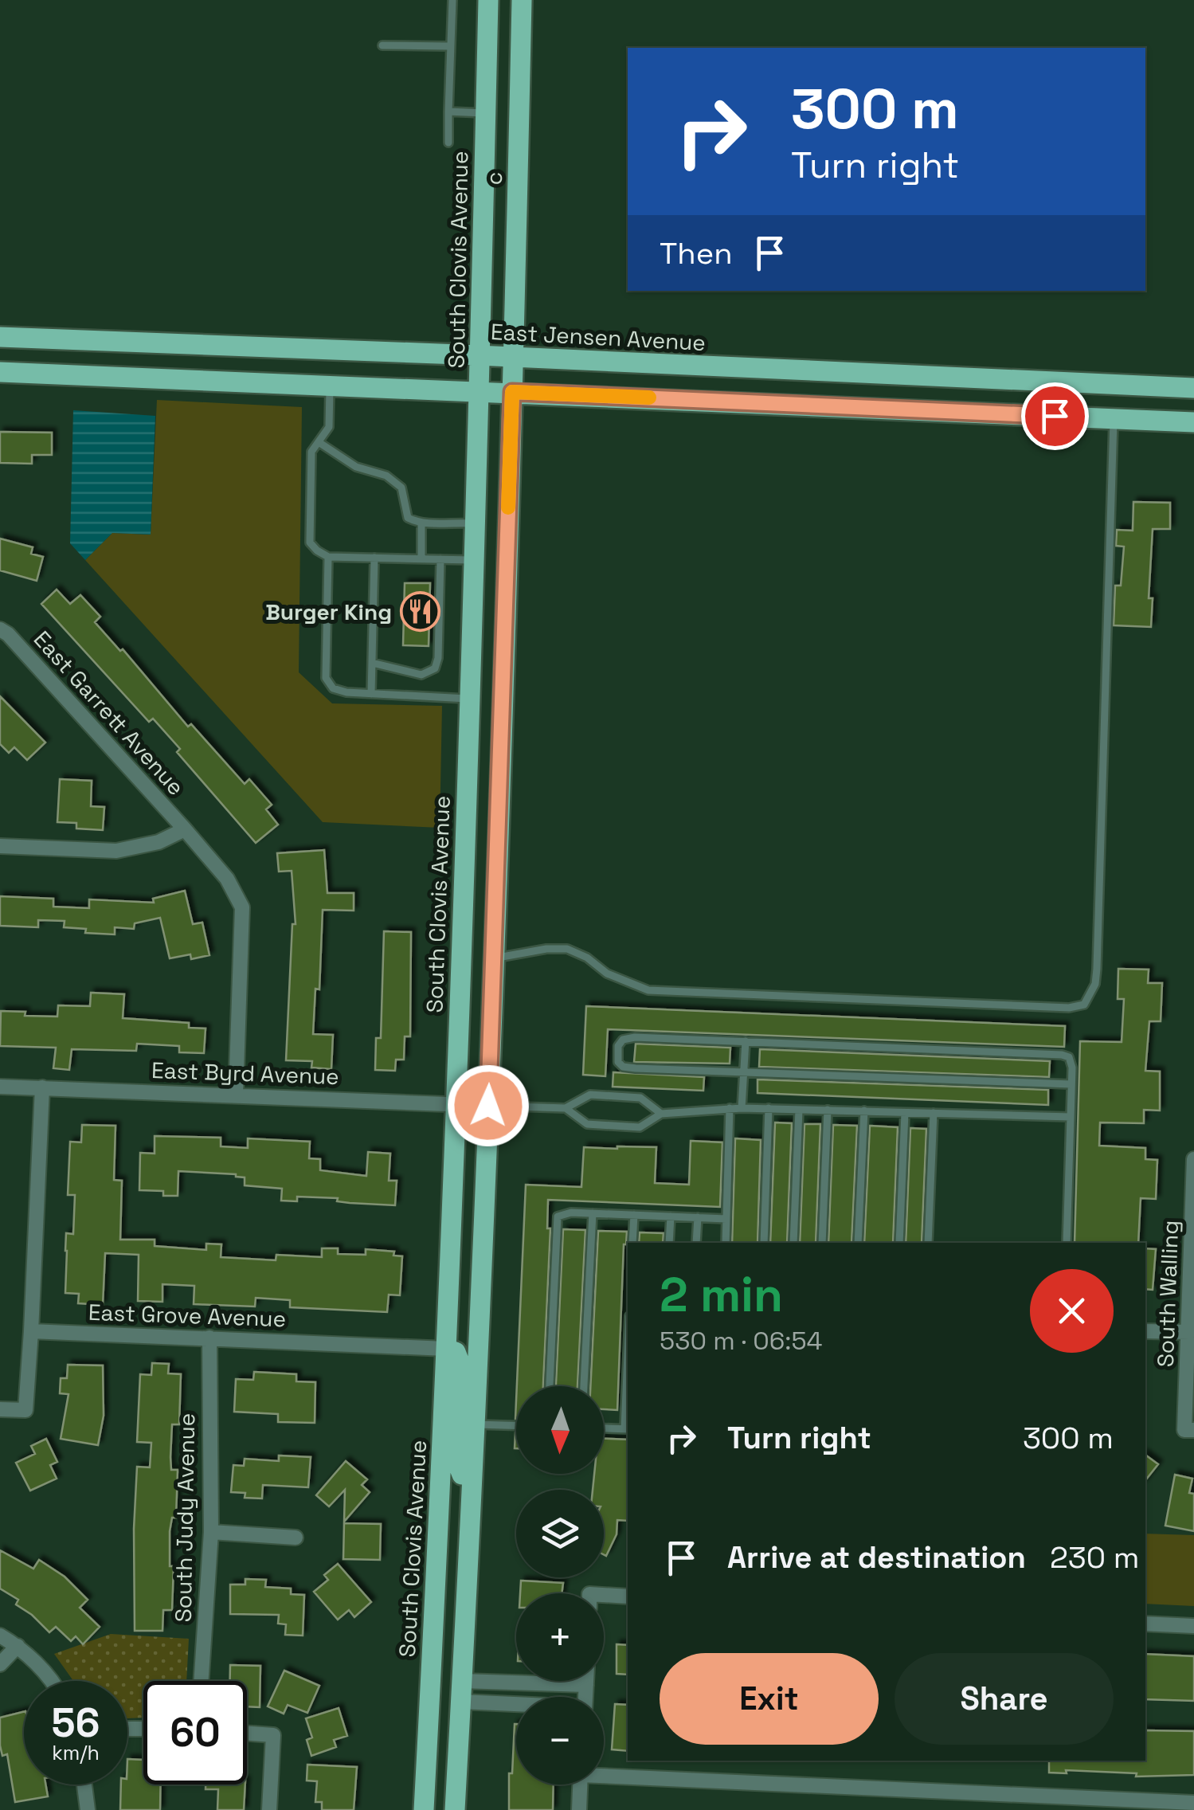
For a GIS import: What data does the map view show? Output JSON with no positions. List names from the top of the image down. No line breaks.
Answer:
{"streets":{"main road":["c","South Clovis Avenue","East Jensen Avenue"],"street":["East Garrett Avenue","East Byrd Avenue","South Walling","East Grove Avenue","South Judy Avenue"]},"crossings":[["c","East Jensen Avenue"],["South Clovis Avenue","East Jensen Avenue"],["South Clovis Avenue","East Byrd Avenue"],["South Clovis Avenue","East Grove Avenue"],["East Grove Avenue","South Judy Avenue"]],"places":{"restaurant":["Burger King"]},"north":"bottom","page":{"turn":["300 m","Turn right"],"then":"Then","heading":["2 min","530 m · 06:54"],"list":[{"name":"Turn right","value":"300 m"},{"name":"Arrive at destination","value":"230 m"}],"map_buttons":["+","−"],"buttons":["Exit","Share"],"speed":"56 km/h","limit":"60"}}
